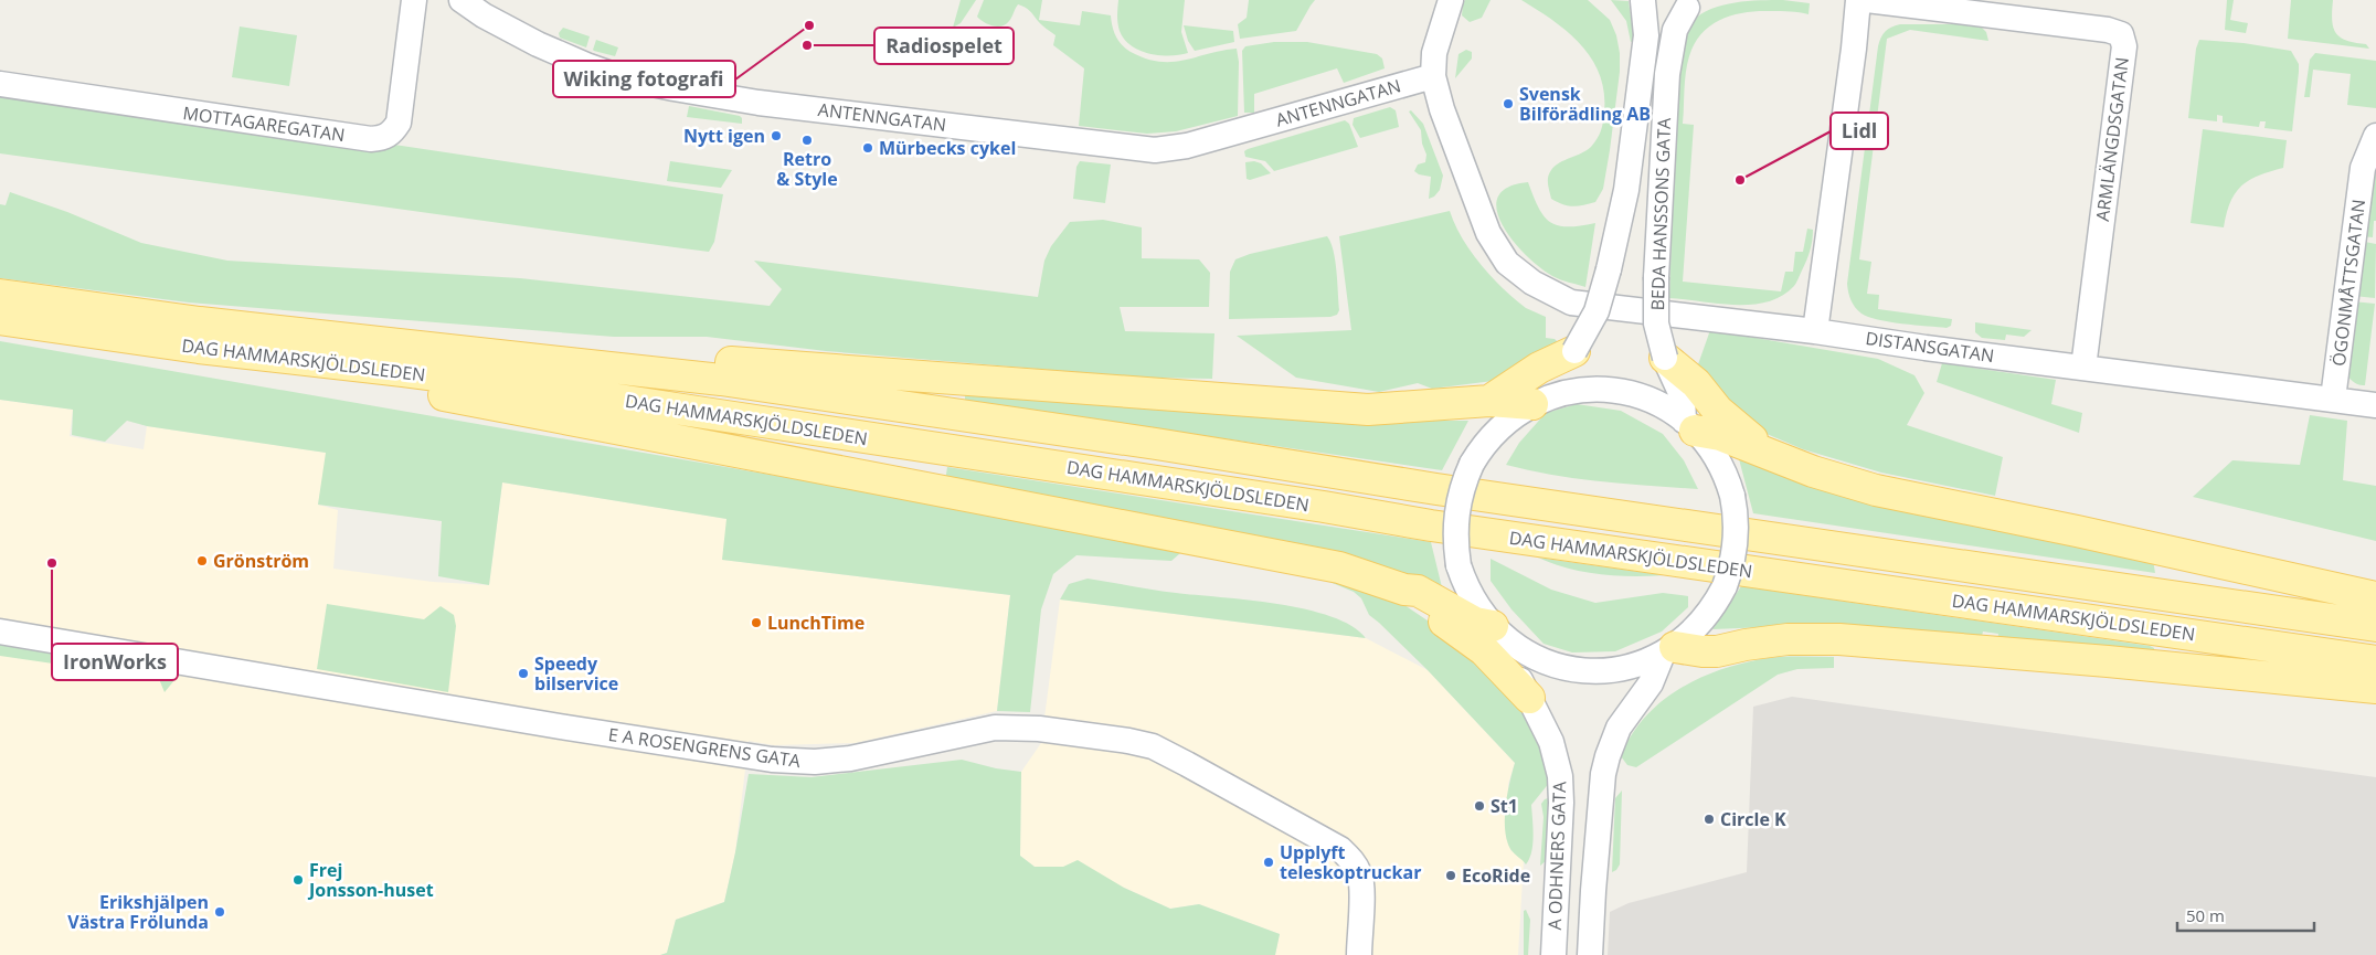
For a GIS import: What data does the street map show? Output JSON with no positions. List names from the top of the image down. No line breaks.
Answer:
{"streets":{"main road":["DAG HAMMARSKJÖLDSLEDEN"],"street":["ANTENNGATAN","MOTTAGAREGATAN","ARMLÄNGDSGATAN","BEDA HANSSONS GATA","ÖGONMÅTTSGATAN","DISTANSGATAN","E A ROSENGRENS GATA","A ODHNERS GATA"]},"crossings":[["ANTENNGATAN","DISTANSGATAN"],["ARMLÄNGDSGATAN","DISTANSGATAN"],["ÖGONMÅTTSGATAN","DISTANSGATAN"]],"places":["Wiking fotografi","Radiospelet","Svensk Bilförädling AB","Nytt igen","Retro & Style","Mürbecks cykel","Lidl","Grönström","IronWorks","LunchTime","Speedy bilservice","St1","Circle K","Upplyft teleskoptruckar","EcoRide","Frej Jonsson-huset","Erikshjälpen Västra Frölunda"],"scale_bar":"50 m"}
